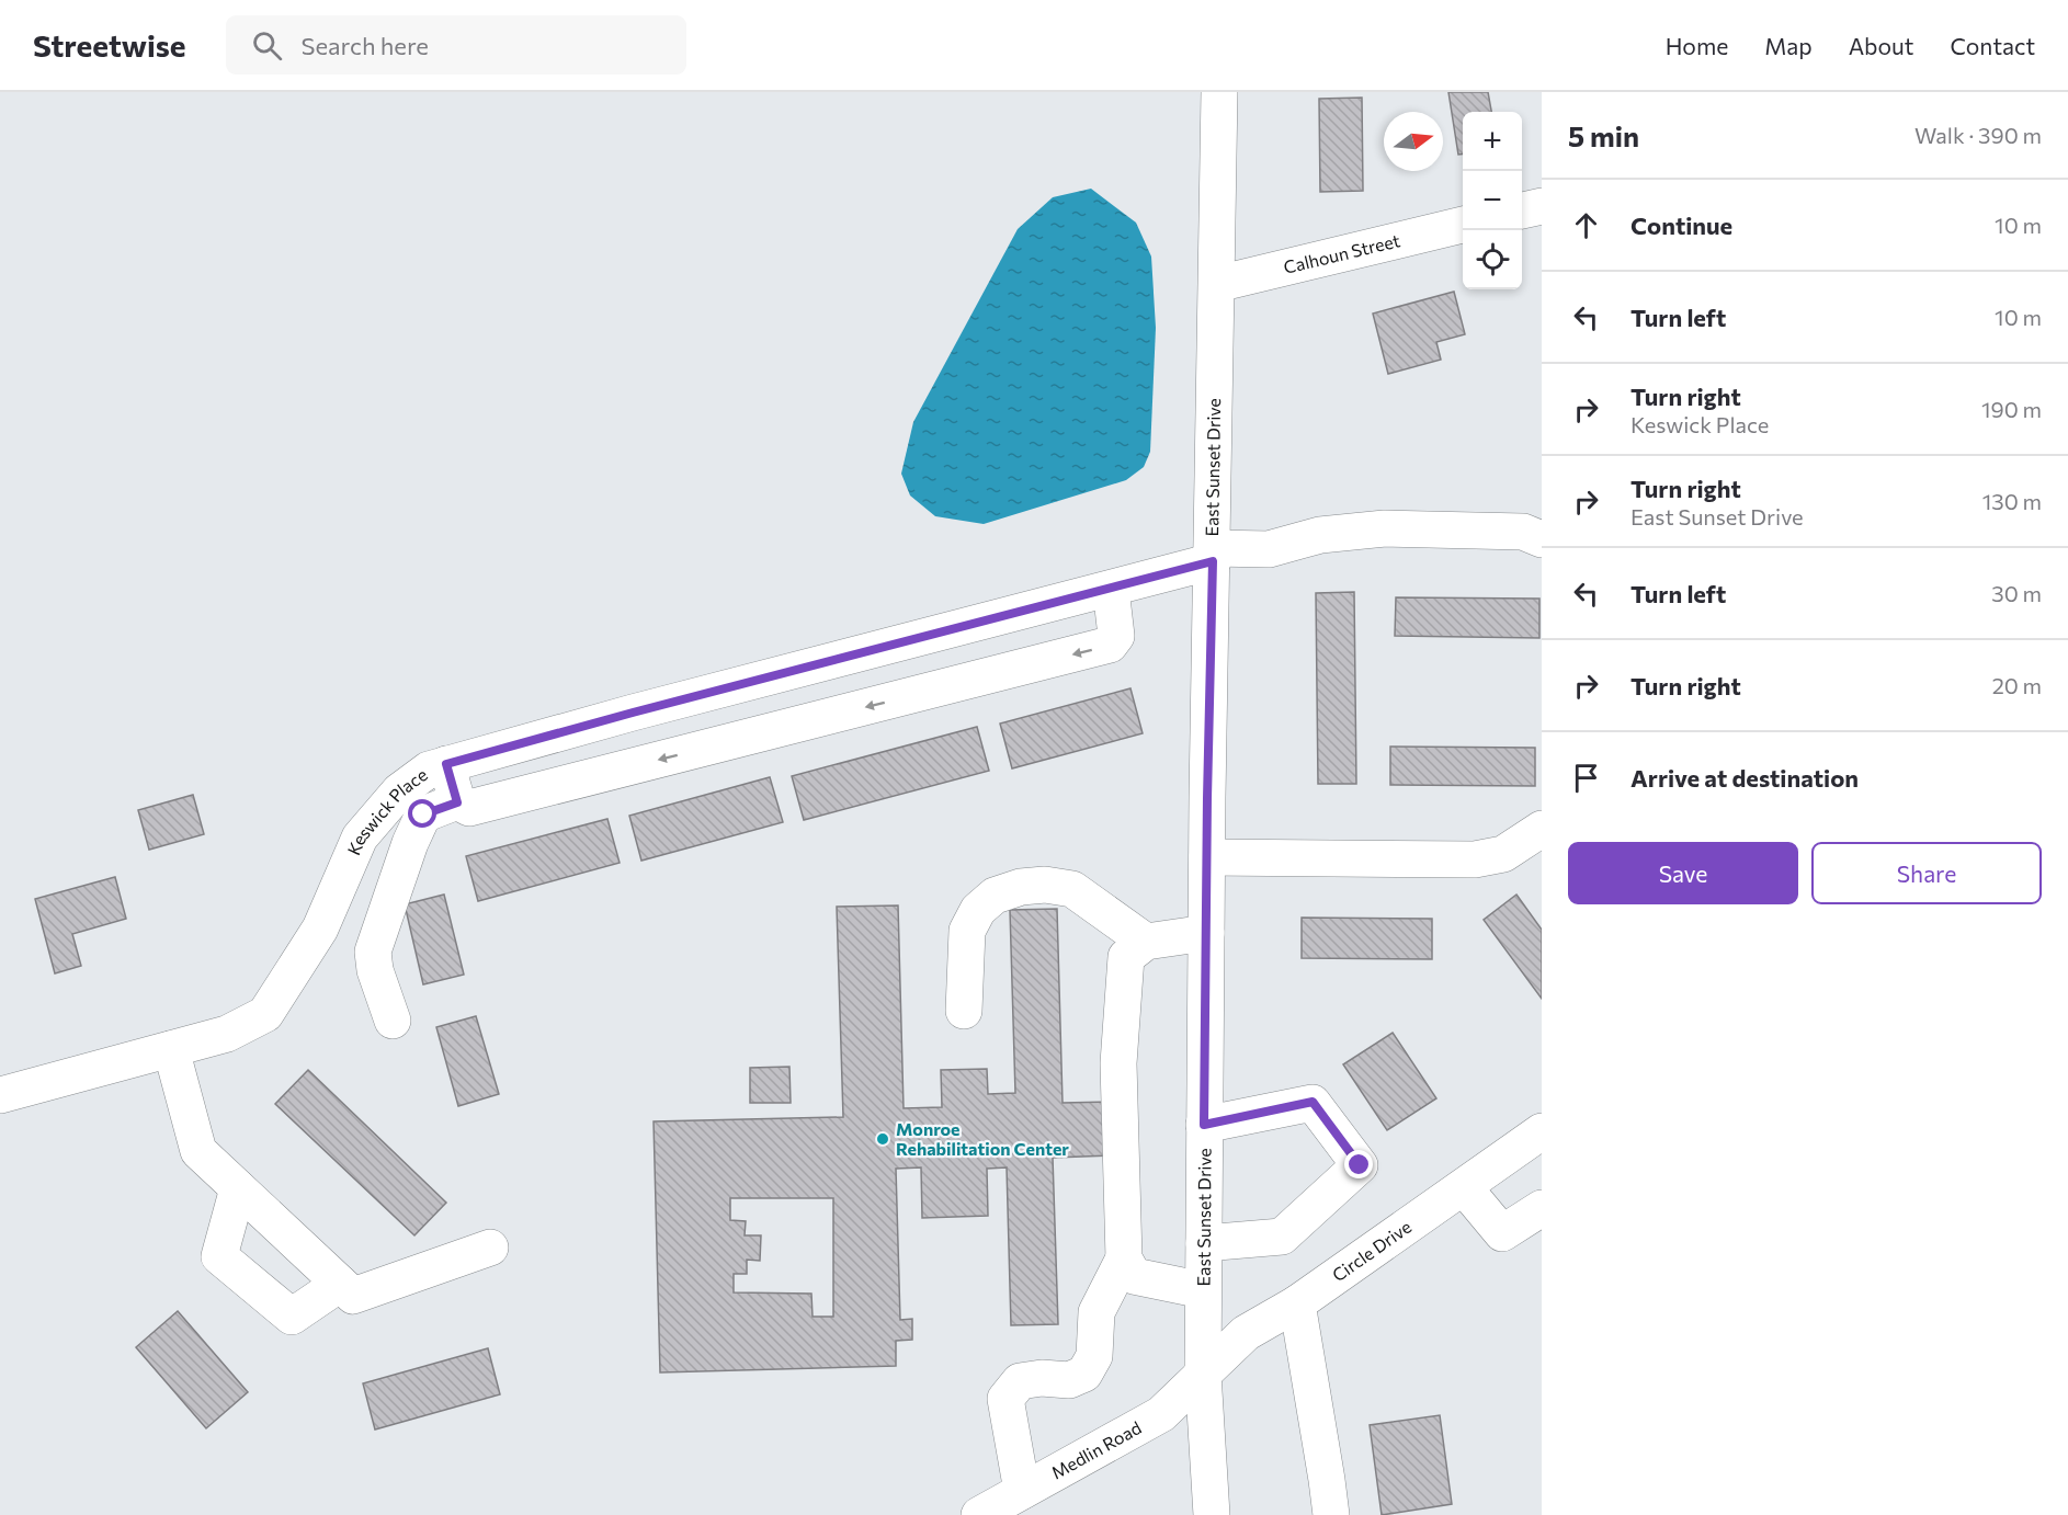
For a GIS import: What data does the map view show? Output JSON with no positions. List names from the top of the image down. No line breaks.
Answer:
{"streets":{"street":["Calhoun Street","East Sunset Drive","Keswick Place","Circle Drive","Medlin Road"]},"crossings":[["Calhoun Street","East Sunset Drive"],["East Sunset Drive","Keswick Place"],["East Sunset Drive","Circle Drive"],["East Sunset Drive","Medlin Road"],["Circle Drive","Medlin Road"]],"places":["Monroe Rehabilitation Center"],"north":"right","page":{"header":"Streetwise","search":"Search here","nav":["Home","Map","About","Contact"],"heading":["5 min","Walk · 390 m"],"map_buttons":["+","−"],"list":[["Continue","10 m"],["Turn left","10 m"],["Turn right","Keswick Place","190 m"],["Turn right","East Sunset Drive","130 m"],["Turn left","30 m"],["Turn right","20 m"],"Arrive at destination"],"buttons":["Save","Share"]}}
